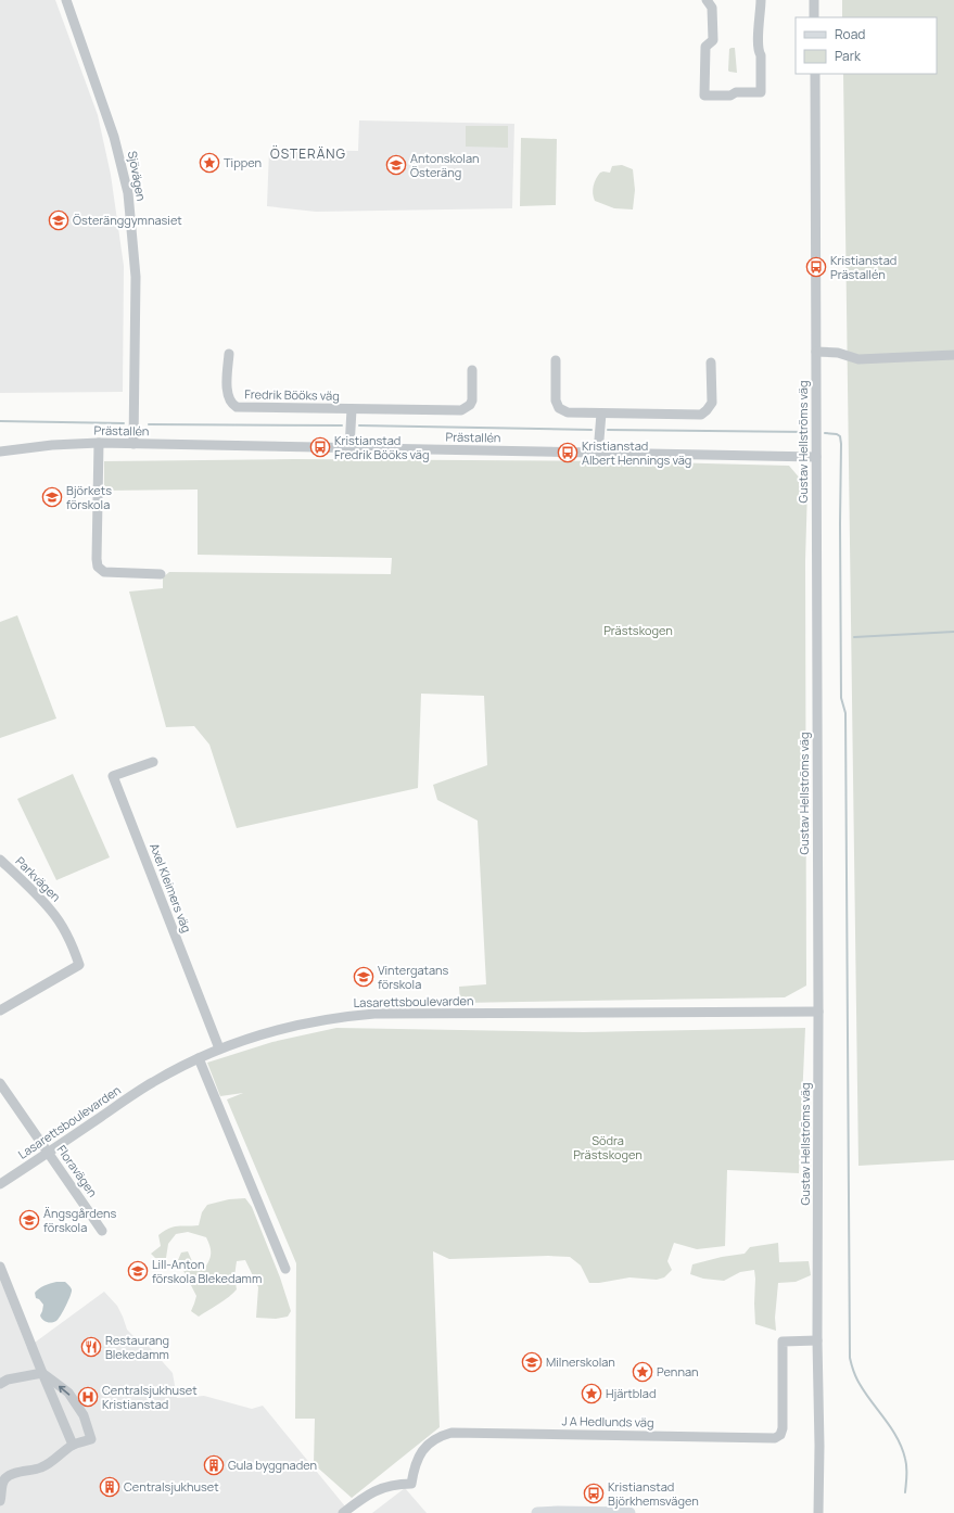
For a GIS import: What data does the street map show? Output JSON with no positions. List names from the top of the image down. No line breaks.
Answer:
{"streets":{"street":["Sjövägen","Fredrik Bööks väg","Prästallén","Gustav Hellströms väg","Parkvägen","Axel Kleimers väg","Lasarettsboulevarden","Floravägen","J A Hedlunds väg"]},"crossings":[["Sjövägen","Prästallén"],["Fredrik Bööks väg","Prästallén"],["Prästallén","Gustav Hellströms väg"],["Gustav Hellströms väg","Lasarettsboulevarden"],["Gustav Hellströms väg","J A Hedlunds väg"],["Axel Kleimers väg","Lasarettsboulevarden"],["Lasarettsboulevarden","Floravägen"]],"districts":["ÖSTERÄNG"],"parks":["Prästskogen","Södra Prästskogen"],"places":{"place":["Tippen","Pennan","Hjärtblad"],"school or university":["Antonskolan Österäng","Österänggymnasiet","Björkets förskola","Vintergatans förskola","Ängsgårdens förskola","Lill-Anton förskola Blekedamm","Milnerskolan"],"bus stop":["Kristianstad Prästallén","Kristianstad Fredrik Bööks väg","Kristianstad Albert Hennings väg","Kristianstad Björkhemsvägen"],"restaurant":["Restaurang Blekedamm"],"hospital":["Centralsjukhuset Kristianstad"],"building":["Gula byggnaden","Centralsjukhuset"]},"legend":["Road","Park"]}
